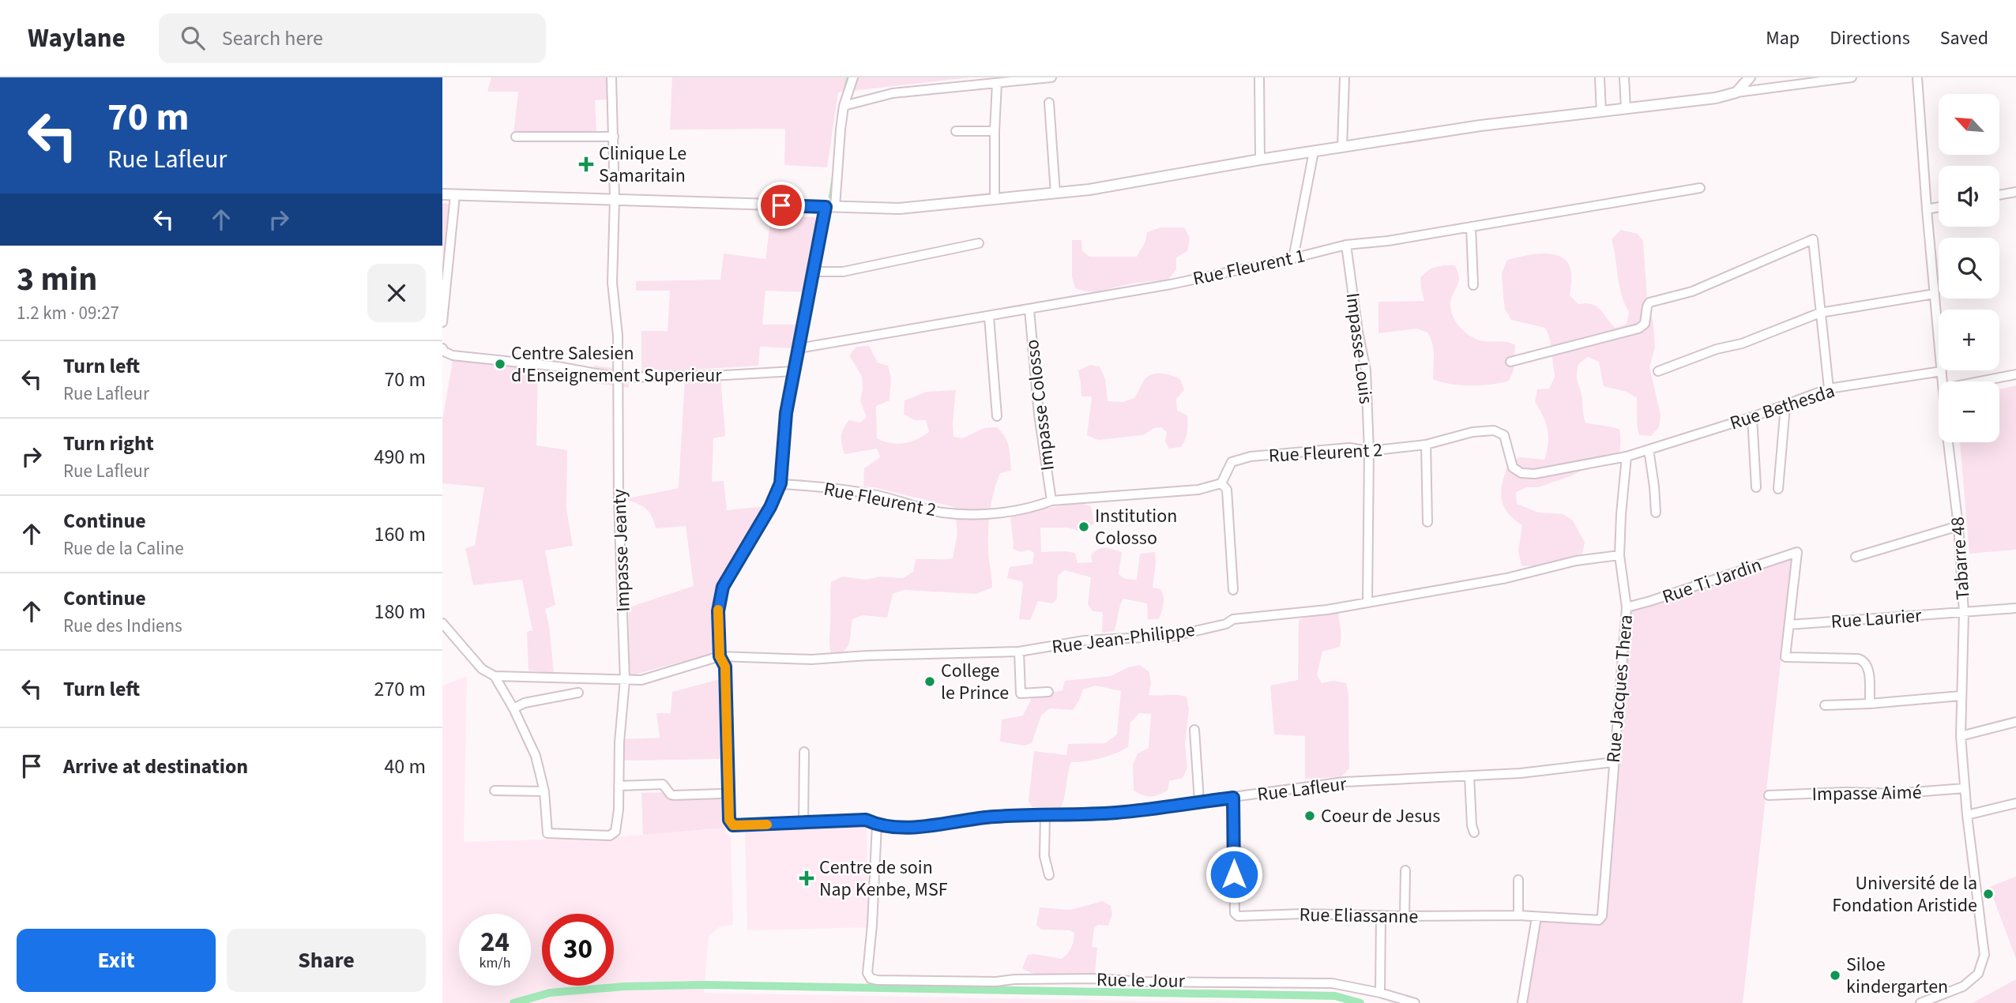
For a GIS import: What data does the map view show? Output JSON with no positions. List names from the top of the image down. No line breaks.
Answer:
{"streets":{"street":["Rue Fleurent 1","Impasse Louis","Impasse Colosso","Rue Bethesda","Rue Fleurent 2","Impasse Jeanty","Tabarre 48","Rue Ti Jardin","Rue Laurier","Rue Jean-Philippe","Rue Jacques Thera","Rue Lafleur","Impasse Aimé","Rue Eliassanne","Rue le Jour"]},"crossings":[["Rue Fleurent 1","Impasse Louis"],["Rue Fleurent 1","Impasse Colosso"],["Impasse Louis","Rue Fleurent 2"],["Impasse Louis","Rue Jean-Philippe"],["Impasse Colosso","Rue Fleurent 2"],["Rue Bethesda","Rue Fleurent 2"],["Rue Bethesda","Tabarre 48"],["Rue Bethesda","Rue Jacques Thera"],["Rue Fleurent 2","Rue Jacques Thera"],["Impasse Jeanty","Rue Jean-Philippe"],["Tabarre 48","Rue Laurier"],["Tabarre 48","Impasse Aimé"],["Rue Ti Jardin","Rue Laurier"],["Rue Ti Jardin","Rue Jacques Thera"],["Rue Jean-Philippe","Rue Jacques Thera"],["Rue Jean-Philippe","Rue Lafleur"],["Rue Jacques Thera","Rue Lafleur"],["Rue Jacques Thera","Rue Eliassanne"],["Rue Lafleur","Rue Eliassanne"],["Rue Lafleur","Rue le Jour"]],"places":{"health":["Clinique Le Samaritain","Centre de soin Nap Kenbe, MSF"],"other":["Centre Salesien d'Enseignement Superieur","Institution Colosso","College le Prince","Coeur de Jesus","Université de la Fondation Aristide","Siloe kindergarten"]},"north":"top left","page":{"header":"Waylane","search":"Search here","nav":["Map","Directions","Saved"],"turn":["70 m","Rue Lafleur"],"map_buttons":["+","−"],"heading":["3 min","1.2 km · 09:27"],"list":[{"name":"Turn left","note":"Rue Lafleur","value":"70 m"},{"name":"Turn right","note":"Rue Lafleur","value":"490 m"},{"name":"Continue","note":"Rue de la Caline","value":"160 m"},{"name":"Continue","note":"Rue des Indiens","value":"180 m"},{"name":"Turn left","value":"270 m"},{"name":"Arrive at destination","value":"40 m"}],"speed":"24 km/h","limit":"30","buttons":["Exit","Share"]}}
